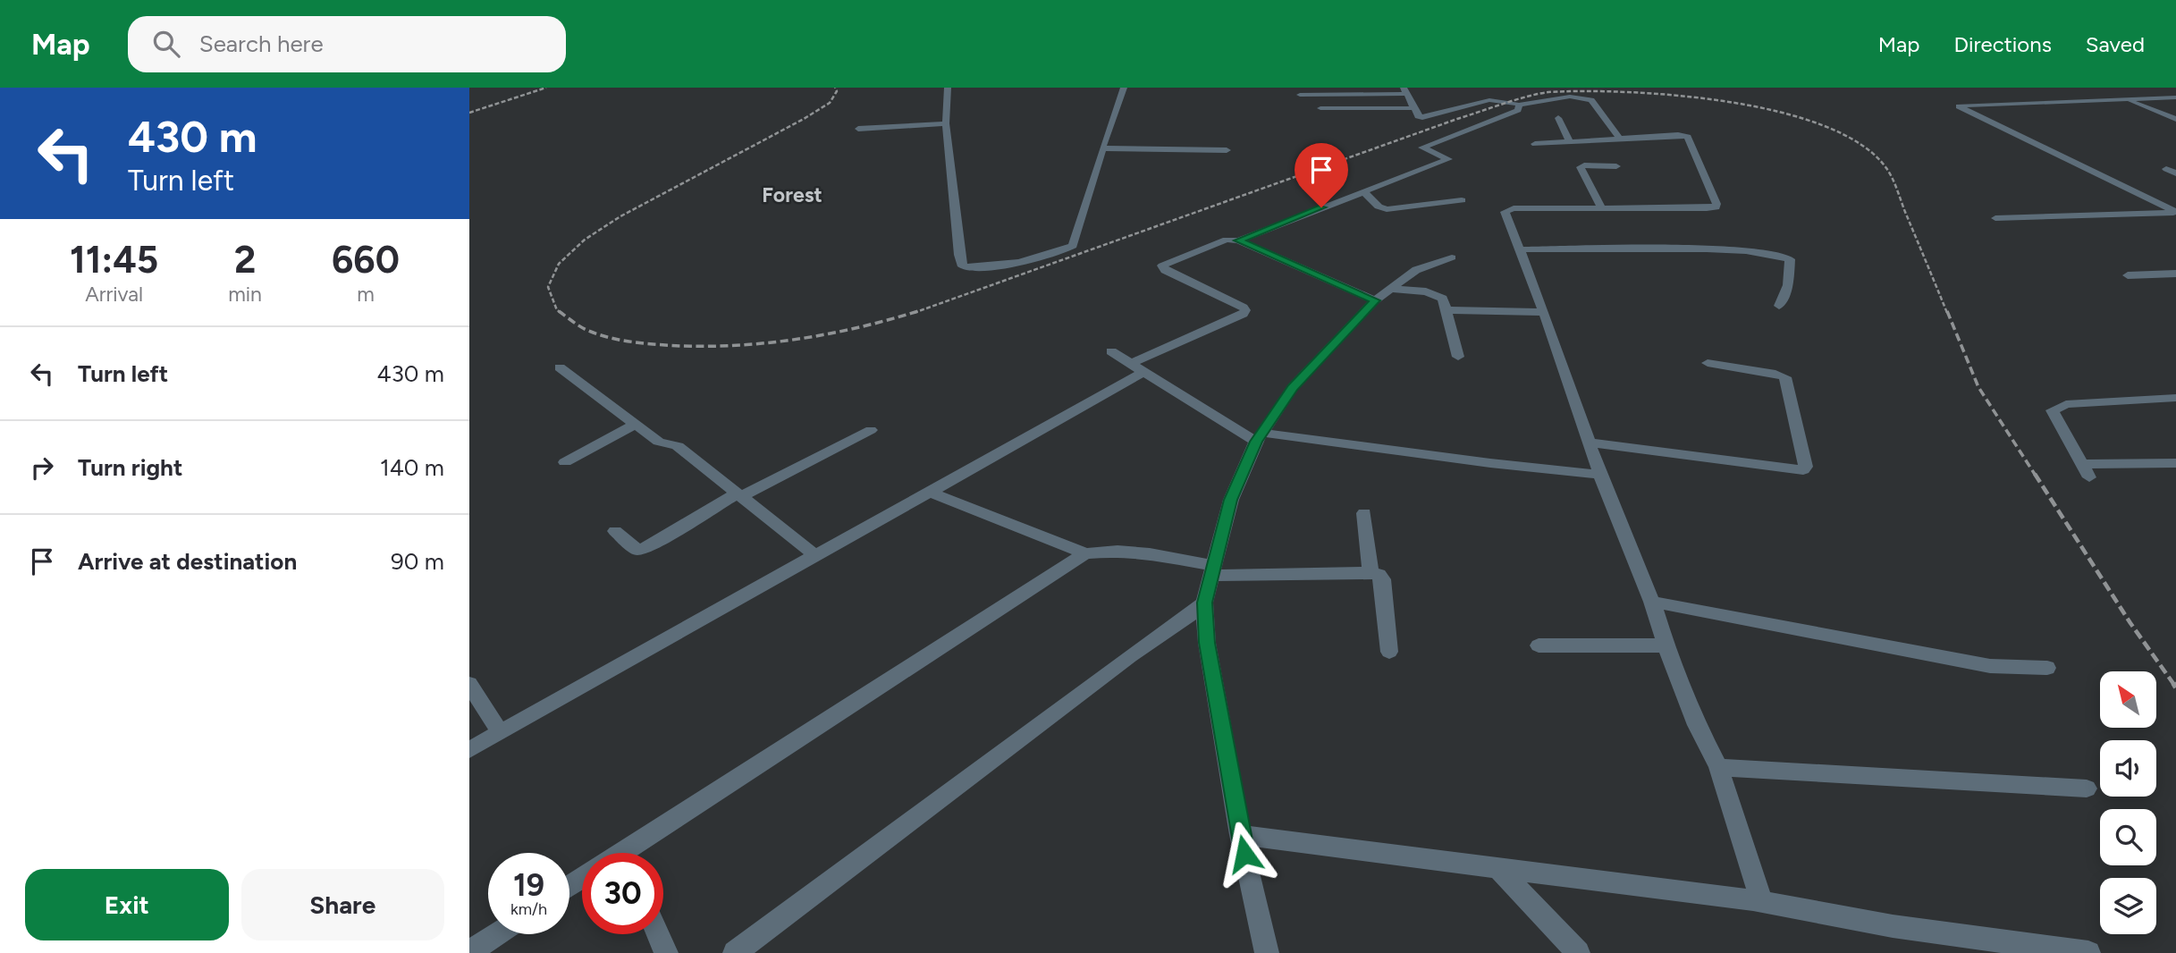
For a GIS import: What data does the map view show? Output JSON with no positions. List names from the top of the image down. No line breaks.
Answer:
{"districts":["Forest"],"north":"top left","page":{"header":"Map","search":"Search here","nav":["Map","Directions","Saved"],"turn":["430 m","Turn left"],"eta":["11:45","Arrival","2","min","660","m"],"list":[{"name":"Turn left","value":"430 m"},{"name":"Turn right","value":"140 m"},{"name":"Arrive at destination","value":"90 m"}],"speed":"19 km/h","limit":"30","buttons":["Exit","Share"]}}
